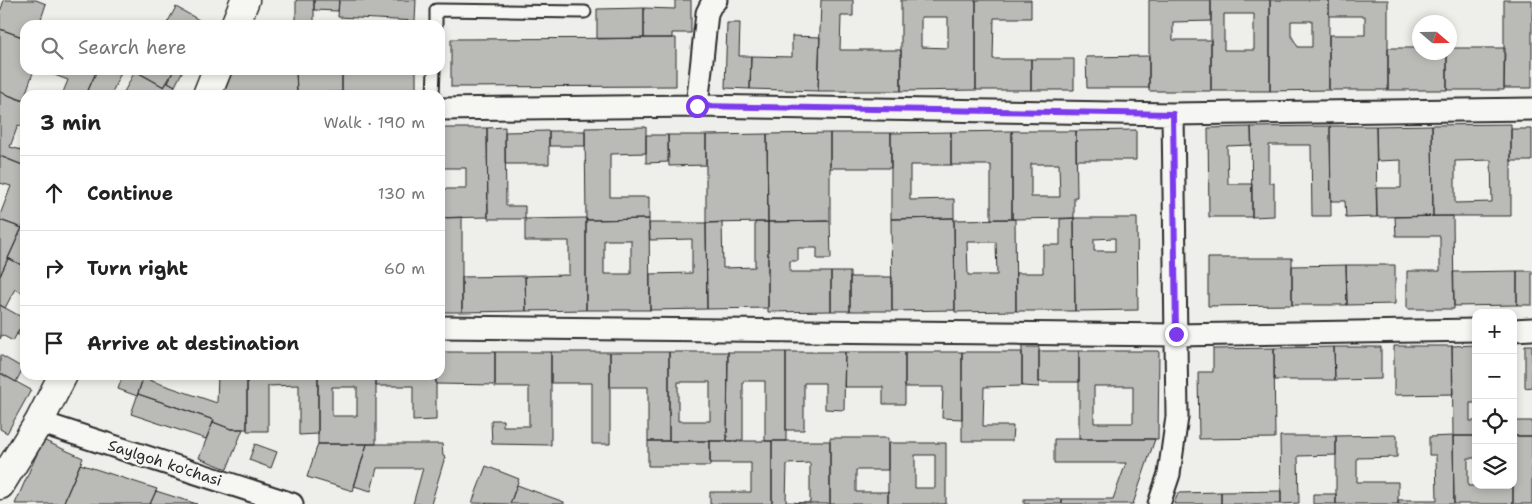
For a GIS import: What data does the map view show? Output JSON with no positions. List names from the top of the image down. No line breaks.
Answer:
{"streets":{"street":["Saylgoh ko'chasi"]},"north":"right","page":{"search":"Search here","heading":["3 min","Walk · 190 m"],"list":[["Continue","130 m"],["Turn right","60 m"],"Arrive at destination"],"map_buttons":["+","−"]}}
